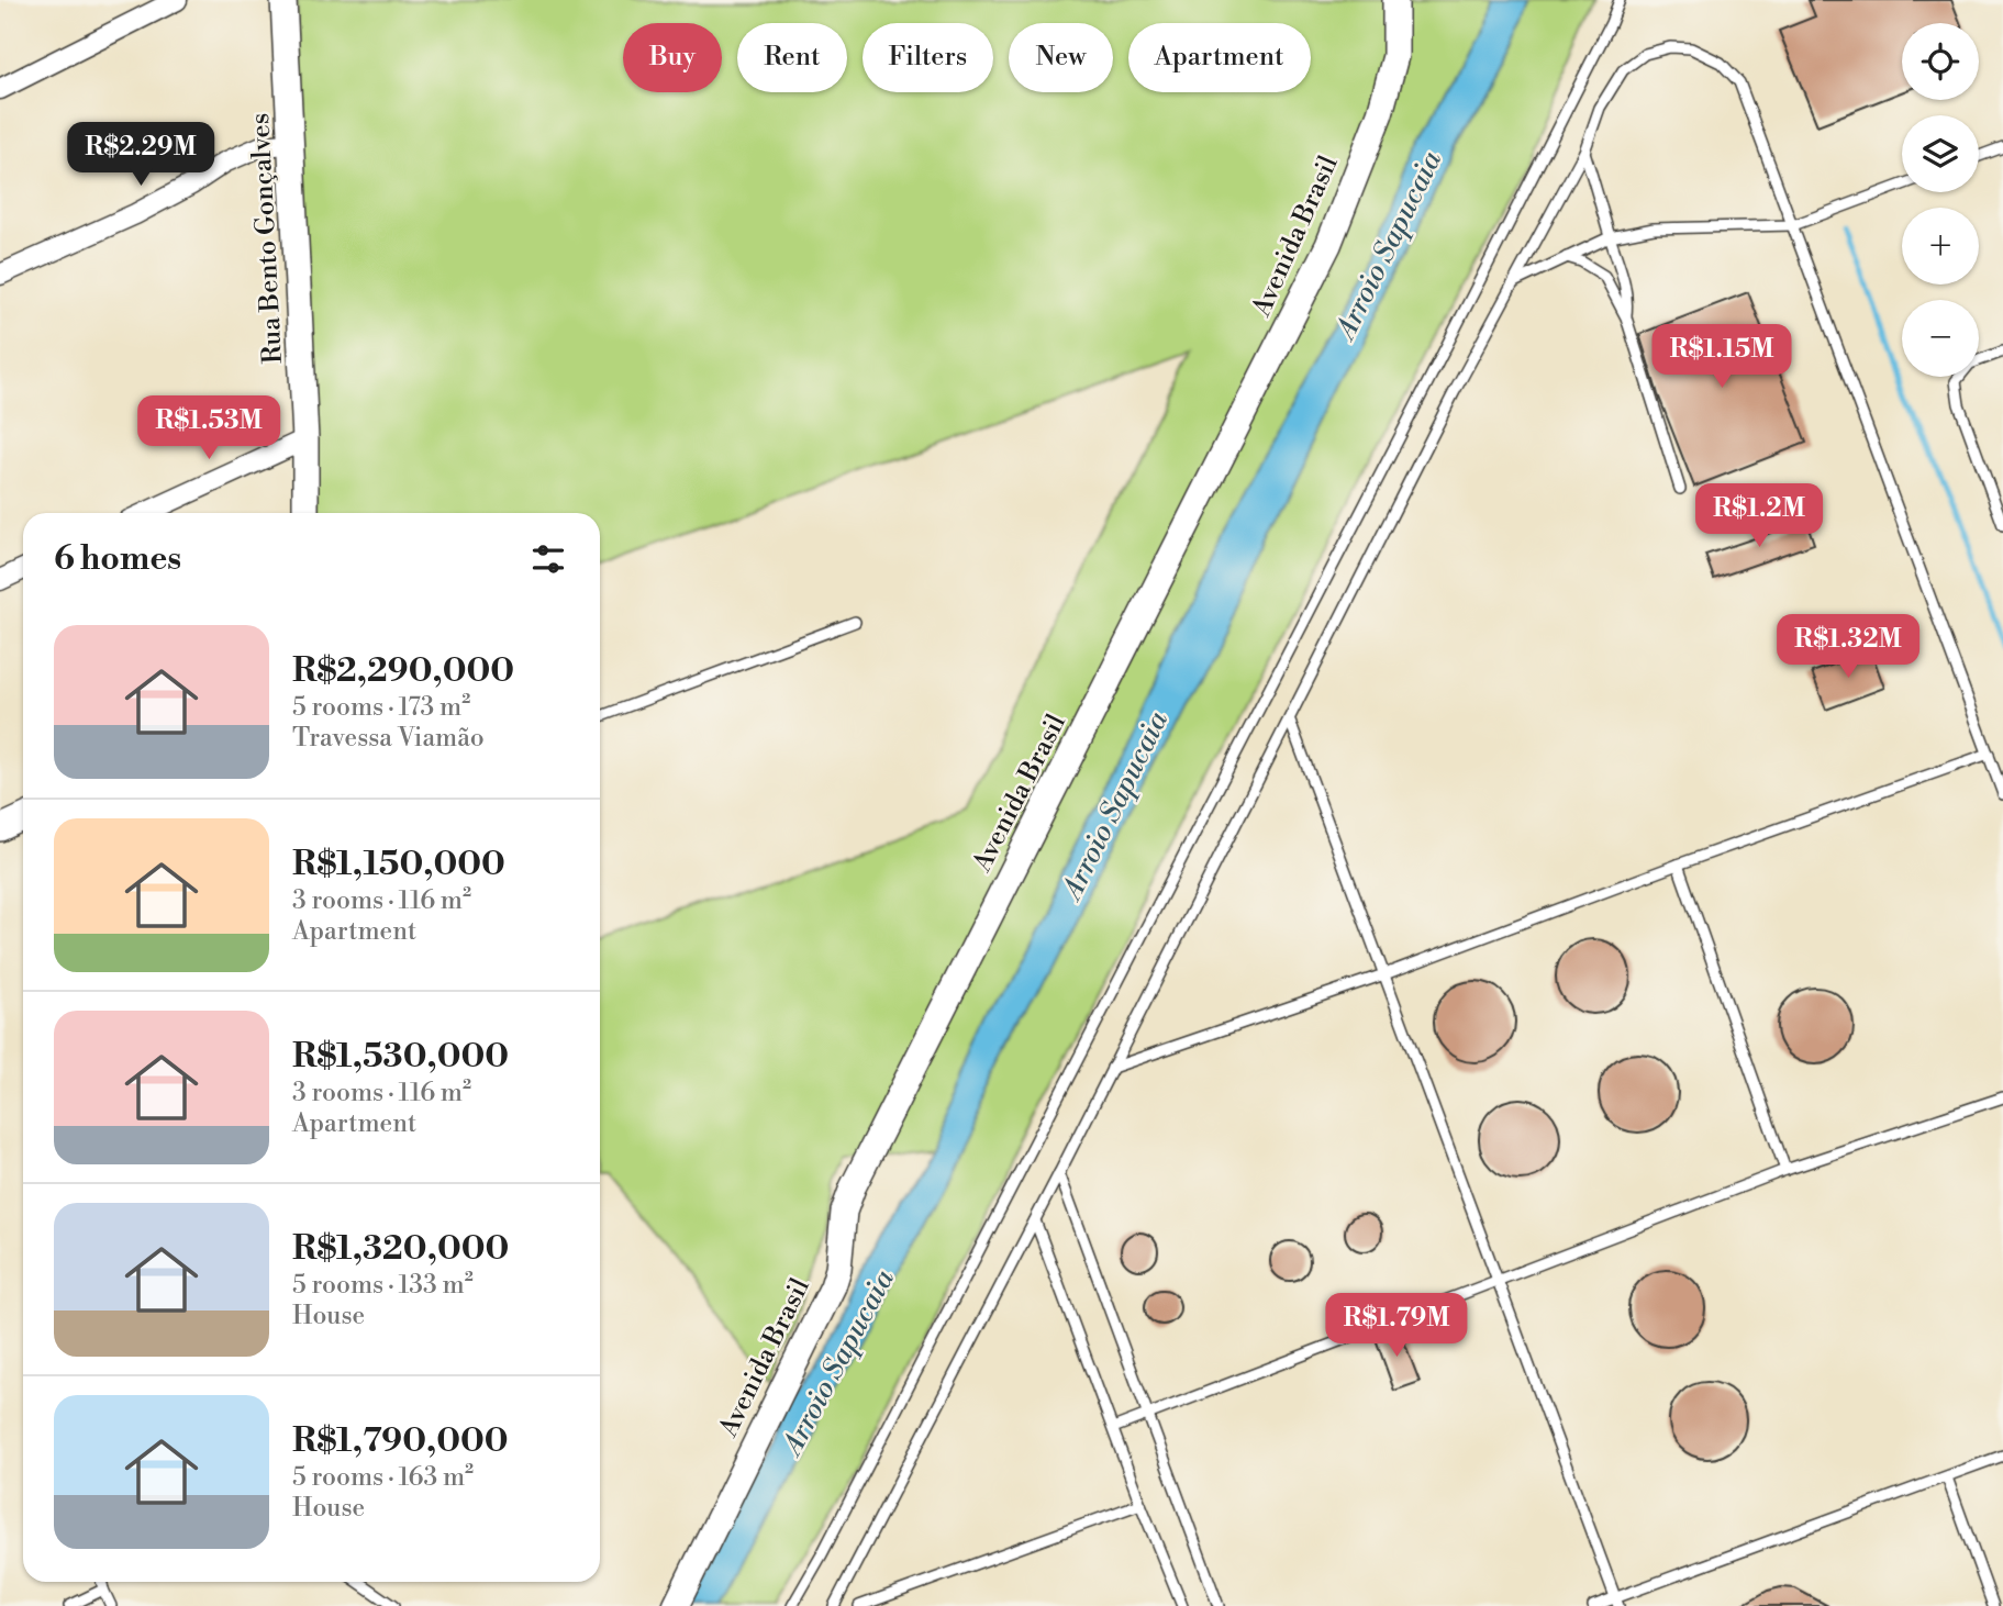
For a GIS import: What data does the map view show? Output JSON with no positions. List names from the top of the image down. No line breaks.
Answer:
{"streets":{"main road":["Avenida Brasil","Rua Bento Gonçalves"]},"water":["Arroio Sapucaia"],"page":{"map_buttons":["+","−"],"chip":["Buy","Rent","Filters","New","Apartment"],"price":["R$2.29M","R$1.15M","R$1.53M","R$1.2M","R$1.32M","R$1.79M"],"heading":"6 homes","list":[{"name":"R$2,290,000","note":"5 rooms · 173 m² · Travessa Viamão"},{"name":"R$1,150,000","note":"3 rooms · 116 m² · Apartment"},{"name":"R$1,530,000","note":"3 rooms · 116 m² · Apartment"},{"name":"R$1,320,000","note":"5 rooms · 133 m² · House"},{"name":"R$1,790,000","note":"5 rooms · 163 m² · House"}]}}
